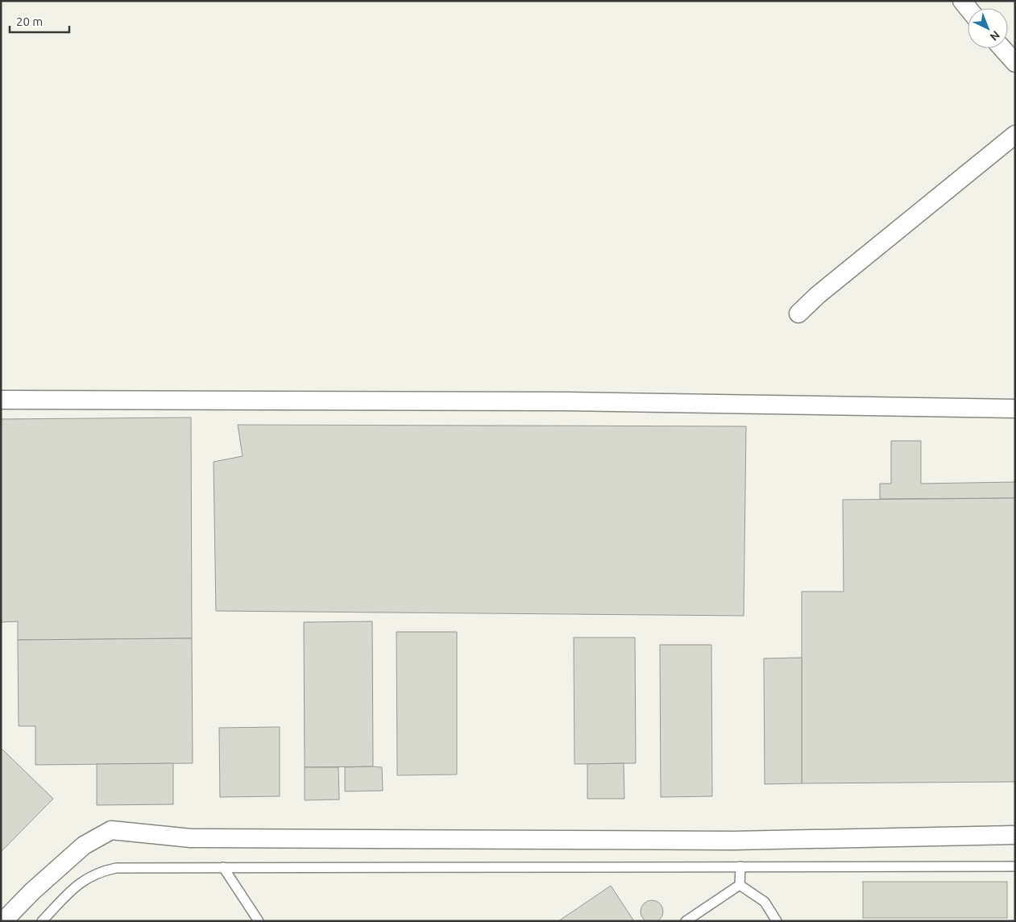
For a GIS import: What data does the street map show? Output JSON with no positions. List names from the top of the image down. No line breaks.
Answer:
{"scale_bar":"20 m","north":"bottom right"}
